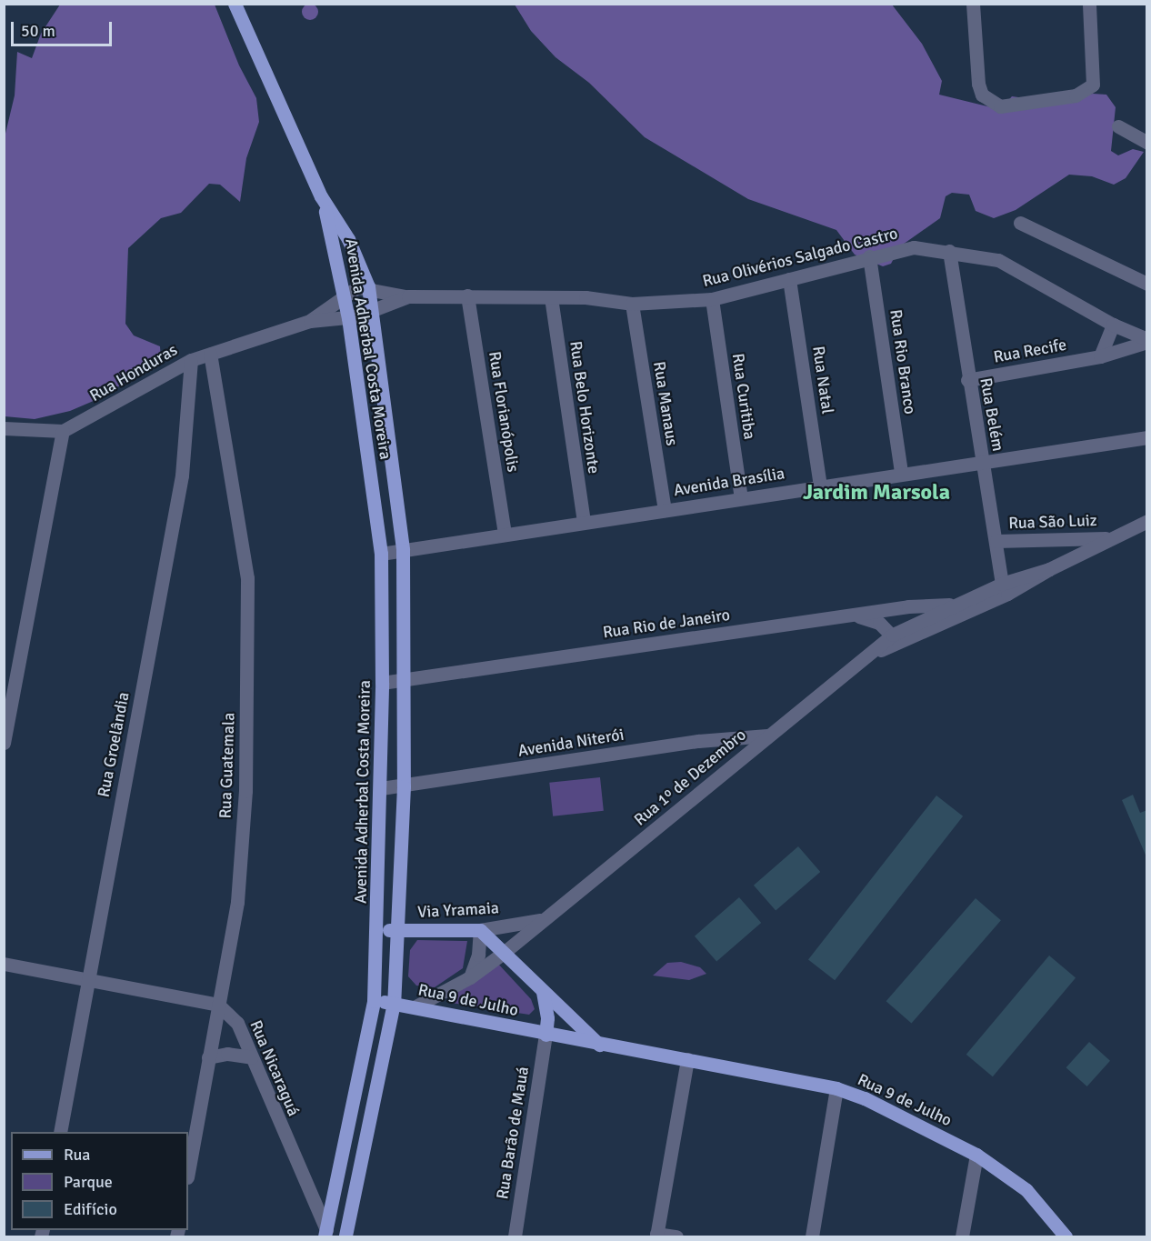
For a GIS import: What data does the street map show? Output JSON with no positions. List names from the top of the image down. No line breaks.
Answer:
{"streets":{"main road":["Avenida Adherbal Costa Moreira","Via Yramaia","Rua 9 de Julho"],"street":["Rua Olivérios Salgado Castro","Rua Recife","Rua Rio Branco","Rua Honduras","Rua Natal","Rua Curitiba","Rua Manaus","Rua Belo Horizonte","Rua Florianópolis","Rua Belém","Avenida Brasília","Rua São Luiz","Rua Rio de Janeiro","Avenida Niterói","Rua Groelândia","Rua Guatemala","Rua 1º de Dezembro","Rua Nicaraguá","Rua Barão de Mauá"]},"crossings":[["Rua Olivérios Salgado Castro","Rua Recife"],["Rua Olivérios Salgado Castro","Rua Rio Branco"],["Rua Olivérios Salgado Castro","Rua Natal"],["Rua Olivérios Salgado Castro","Rua Curitiba"],["Rua Olivérios Salgado Castro","Rua Manaus"],["Rua Olivérios Salgado Castro","Rua Belo Horizonte"],["Rua Olivérios Salgado Castro","Rua Florianópolis"],["Rua Olivérios Salgado Castro","Rua Belém"],["Avenida Adherbal Costa Moreira","Avenida Brasília"],["Avenida Adherbal Costa Moreira","Rua Rio de Janeiro"],["Avenida Adherbal Costa Moreira","Avenida Niterói"],["Avenida Adherbal Costa Moreira","Via Yramaia"],["Avenida Adherbal Costa Moreira","Rua 9 de Julho"],["Avenida Adherbal Costa Moreira","Rua Nicaraguá"],["Rua Recife","Rua Belém"],["Rua Rio Branco","Avenida Brasília"],["Rua Honduras","Rua Groelândia"],["Rua Honduras","Rua Guatemala"],["Rua Natal","Avenida Brasília"],["Rua Curitiba","Avenida Brasília"],["Rua Manaus","Avenida Brasília"],["Rua Belo Horizonte","Avenida Brasília"],["Rua Florianópolis","Avenida Brasília"],["Rua Belém","Avenida Brasília"],["Rua Belém","Rua São Luiz"],["Rua Belém","Rua 1º de Dezembro"],["Rua São Luiz","Rua 1º de Dezembro"],["Rua Rio de Janeiro","Rua 1º de Dezembro"],["Avenida Niterói","Rua 1º de Dezembro"],["Rua Guatemala","Rua Nicaraguá"],["Rua 1º de Dezembro","Via Yramaia"],["Rua 1º de Dezembro","Rua 9 de Julho"],["Via Yramaia","Rua 9 de Julho"],["Rua 9 de Julho","Rua Barão de Mauá"]],"districts":["Jardim Marsola"],"legend":["Rua","Parque","Edifício"],"scale_bar":"50 m"}
